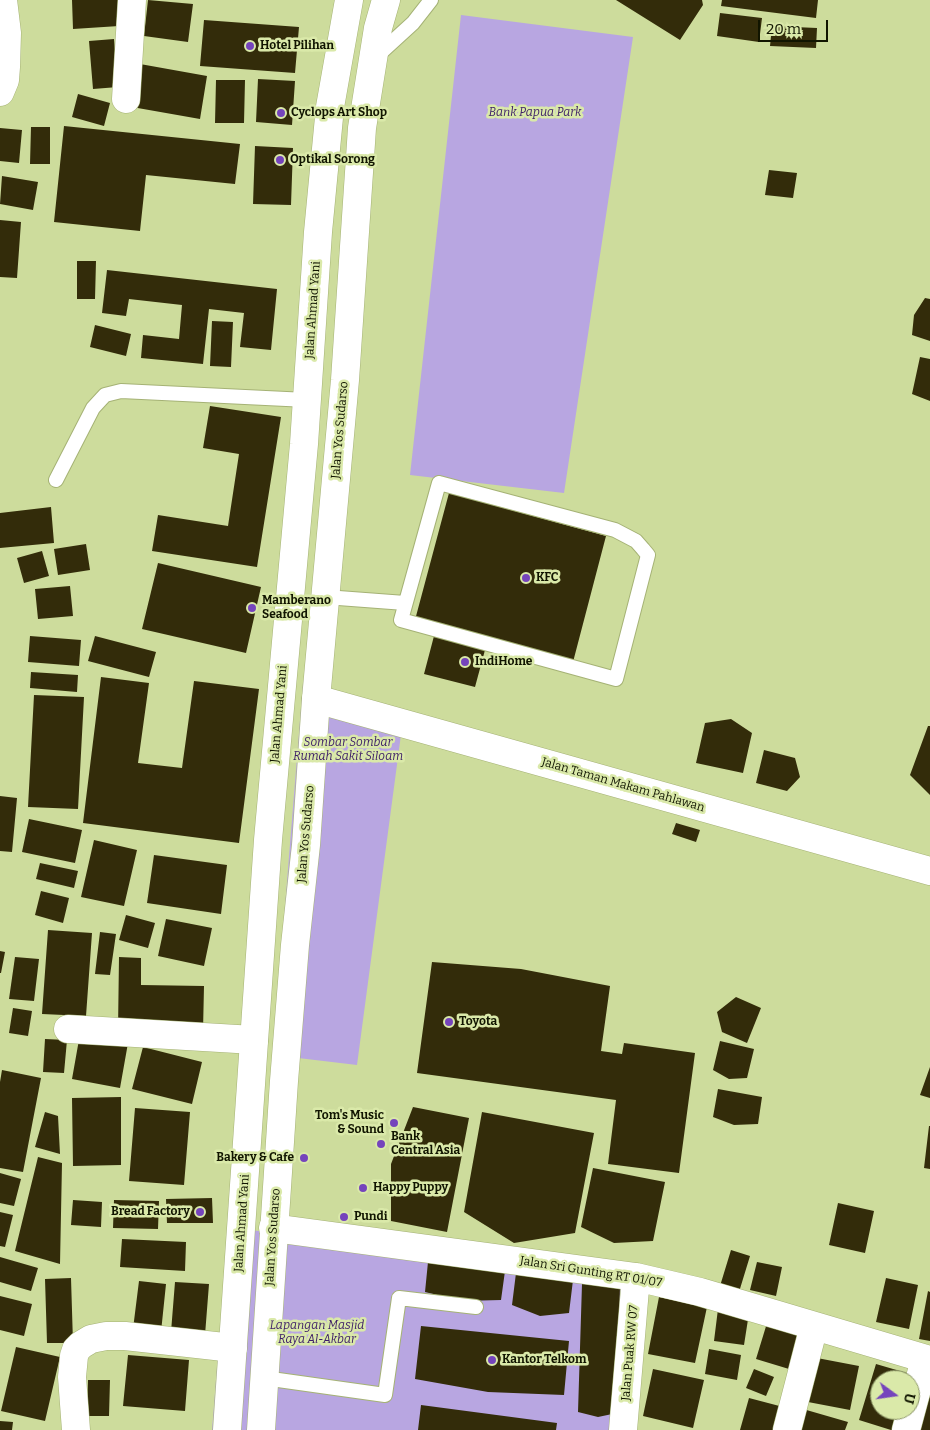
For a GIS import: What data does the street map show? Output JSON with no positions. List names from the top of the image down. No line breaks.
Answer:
{"streets":{"main road":["Jalan Ahmad Yani","Jalan Yos Sudarso","Jalan Taman Makam Pahlawan","Jalan Sri Gunting RT 01/07","Jalan Puak RW 07"]},"crossings":[["Jalan Yos Sudarso","Jalan Taman Makam Pahlawan"],["Jalan Yos Sudarso","Jalan Sri Gunting RT 01/07"],["Jalan Sri Gunting RT 01/07","Jalan Puak RW 07"]],"parks":["Bank Papua Park","Sombar Sombar Rumah Sakit Siloam","Lapangan Masjid Raya Al-Akbar"],"places":["Hotel Pilihan","Cyclops Art Shop","Optikal Sorong","KFC","Mamberano Seafood","IndiHome","Toyota","Tom's Music & Sound","Bank Central Asia","Bakery & Cafe","Happy Puppy","Bread Factory","Pundi","Kantor Telkom"],"scale_bar":"20 m","north":"right"}
